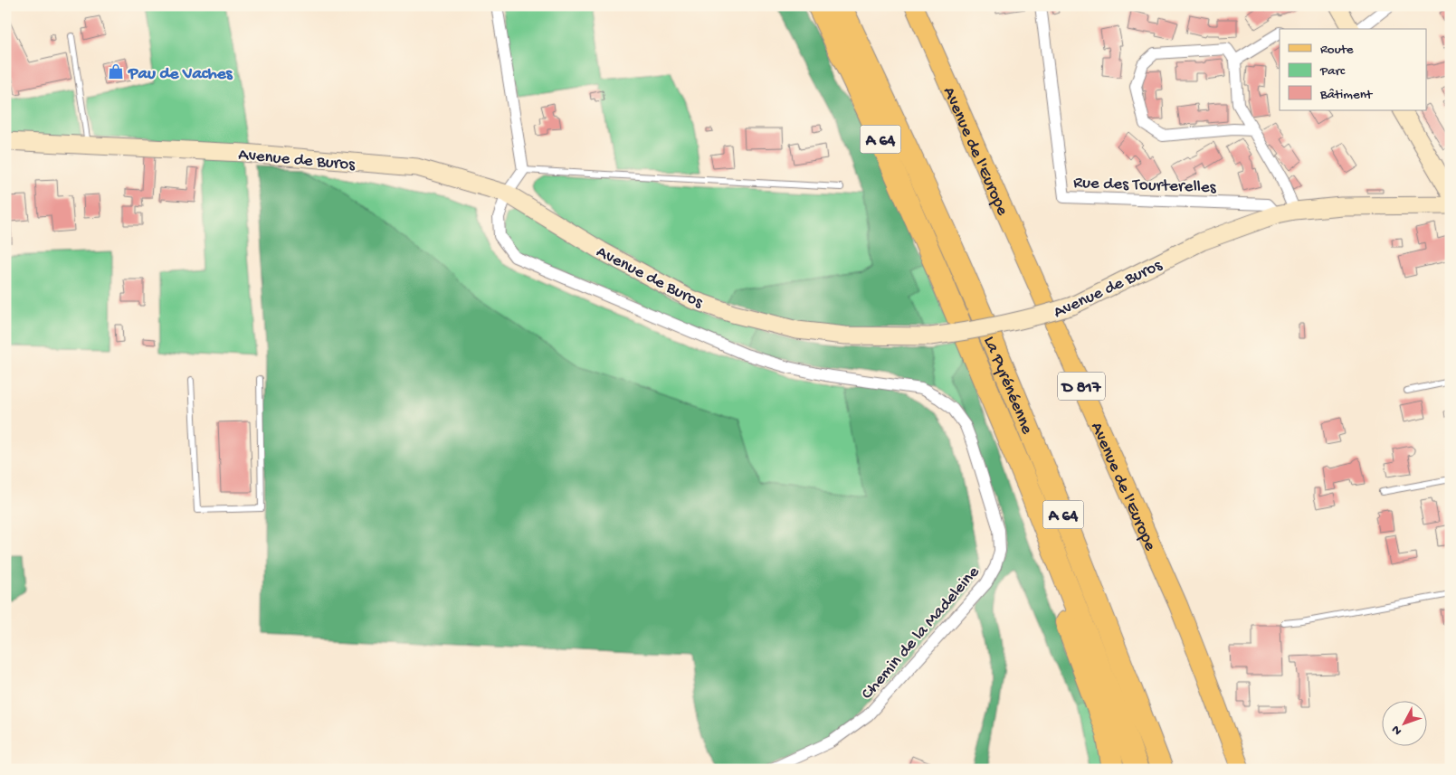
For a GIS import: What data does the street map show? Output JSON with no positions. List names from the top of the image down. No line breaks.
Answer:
{"streets":{"highway":["A 64","La Pyrénéenne"],"main road":["Avenue de l'Europe","D 817"],"street":["Avenue de Buros","Rue des Tourterelles","Chemin de la Madeleine"]},"crossings":[["Avenue de Buros","Rue des Tourterelles"],["Avenue de Buros","Chemin de la Madeleine"]],"places":{"shop":["Pau de Vaches"]},"legend":["Route","Parc","Bâtiment"],"north":"bottom left"}
